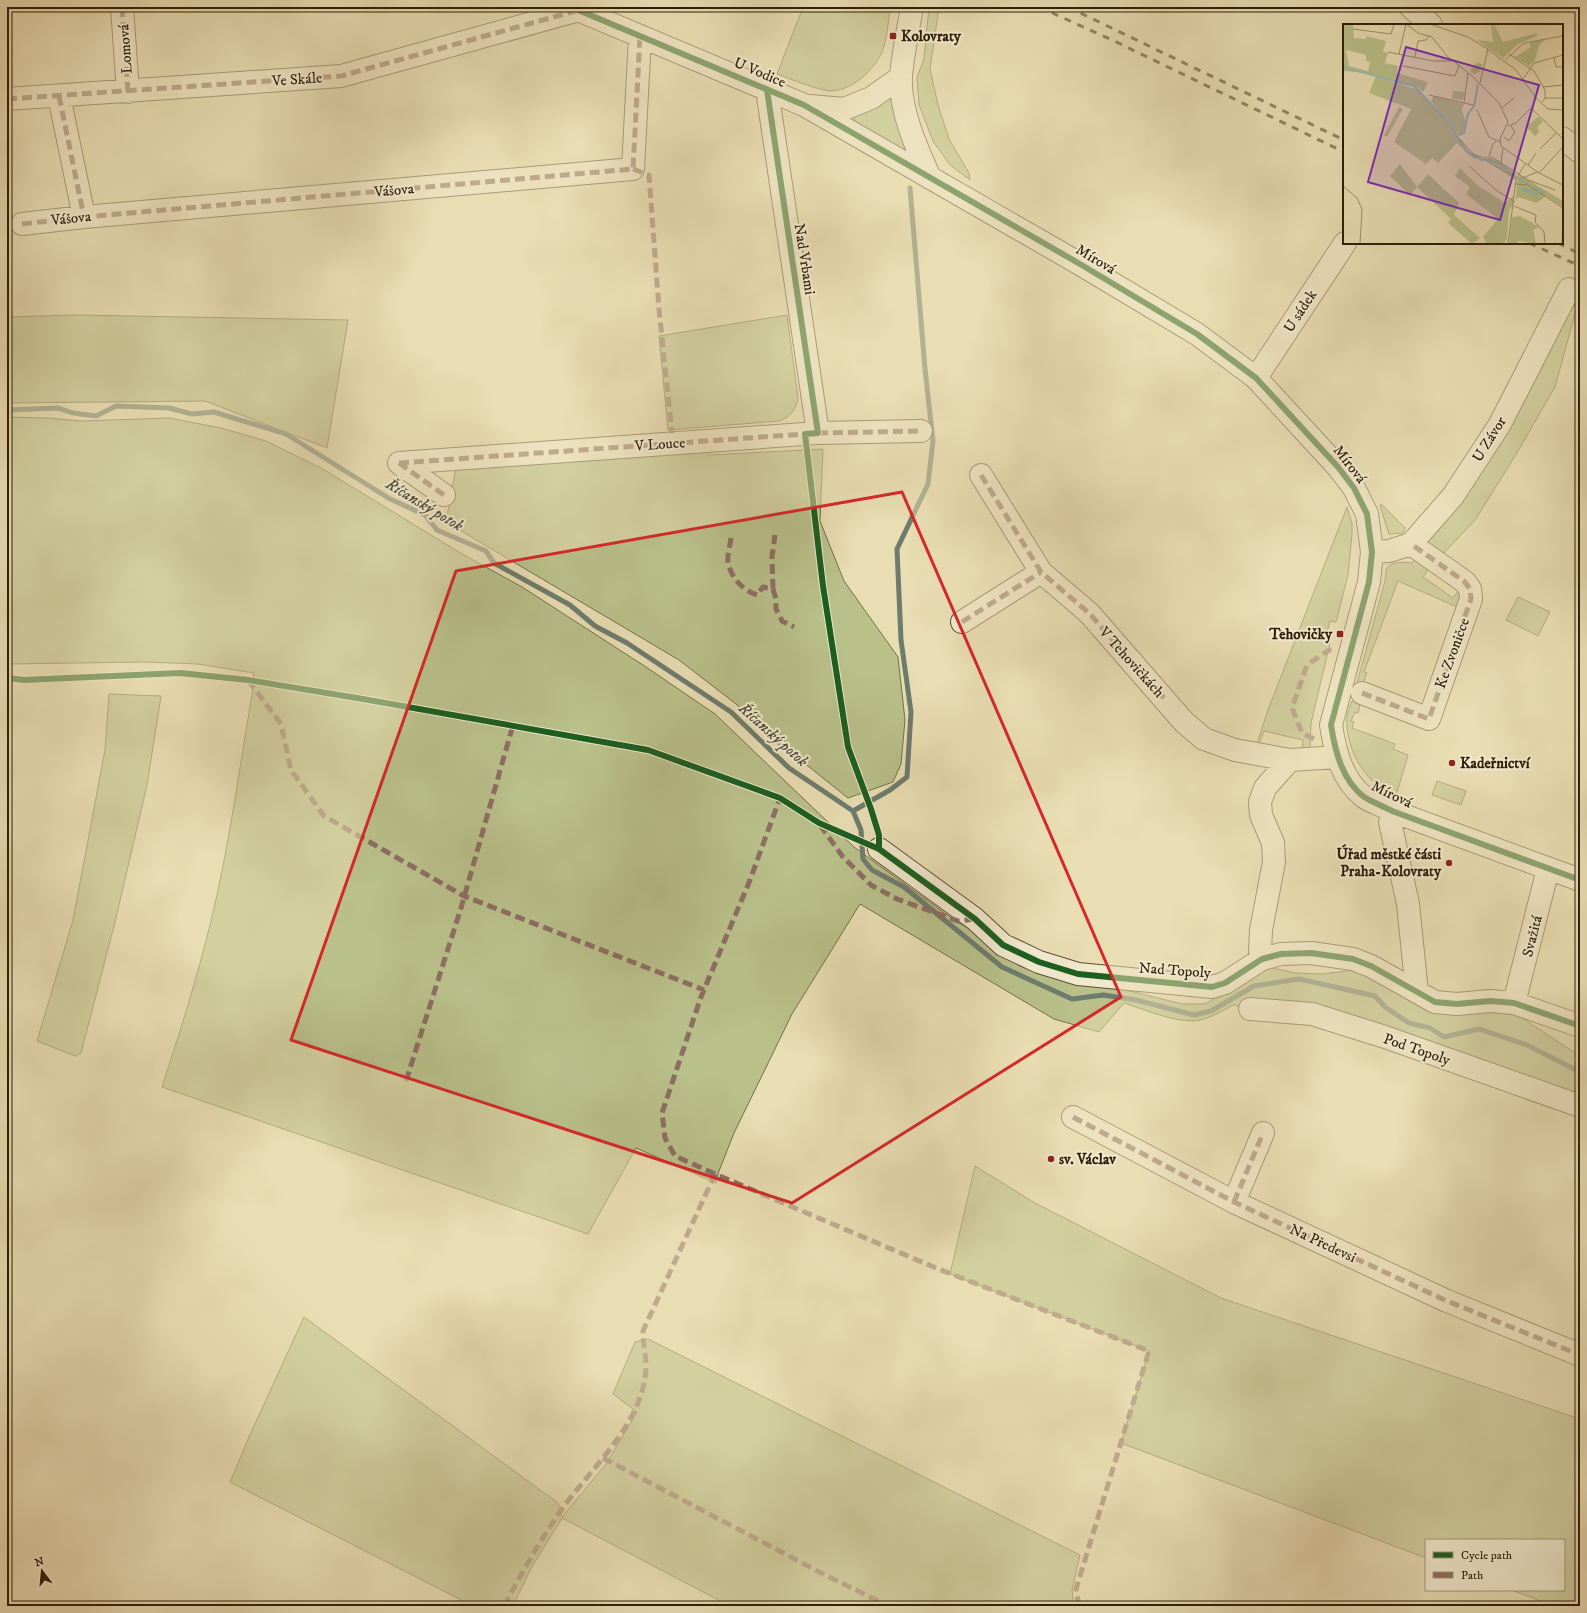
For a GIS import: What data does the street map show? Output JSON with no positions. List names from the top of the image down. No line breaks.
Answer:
{"streets":{"street":["Lomová","U Vodice","Ve Skále","Vášova","Nad Vrbami","Mírová","U sádek","U Závor","V Louce","Ke Zvoničce","V Tehovičkách","Svažitá","Nad Topoly","Pod Topoly","Na Předevsi"]},"crossings":[["Lomová","Ve Skále"],["U Vodice","Ve Skále"],["U Vodice","Vášova"],["U Vodice","Nad Vrbami"],["U Vodice","Mírová"],["Nad Vrbami","V Louce"],["Mírová","U sádek"],["Mírová","V Tehovičkách"],["Mírová","Svažitá"],["U Závor","Ke Zvoničce"],["Svažitá","Nad Topoly"]],"water":["Říčanský potok"],"places":{"transit":["Kolovraty","Tehovičky"],"other":["Kadeřnictví","Úřad městké části Praha-Kolovraty","sv. Václav"]},"legend":["Cycle path","Path"],"north":"top"}
